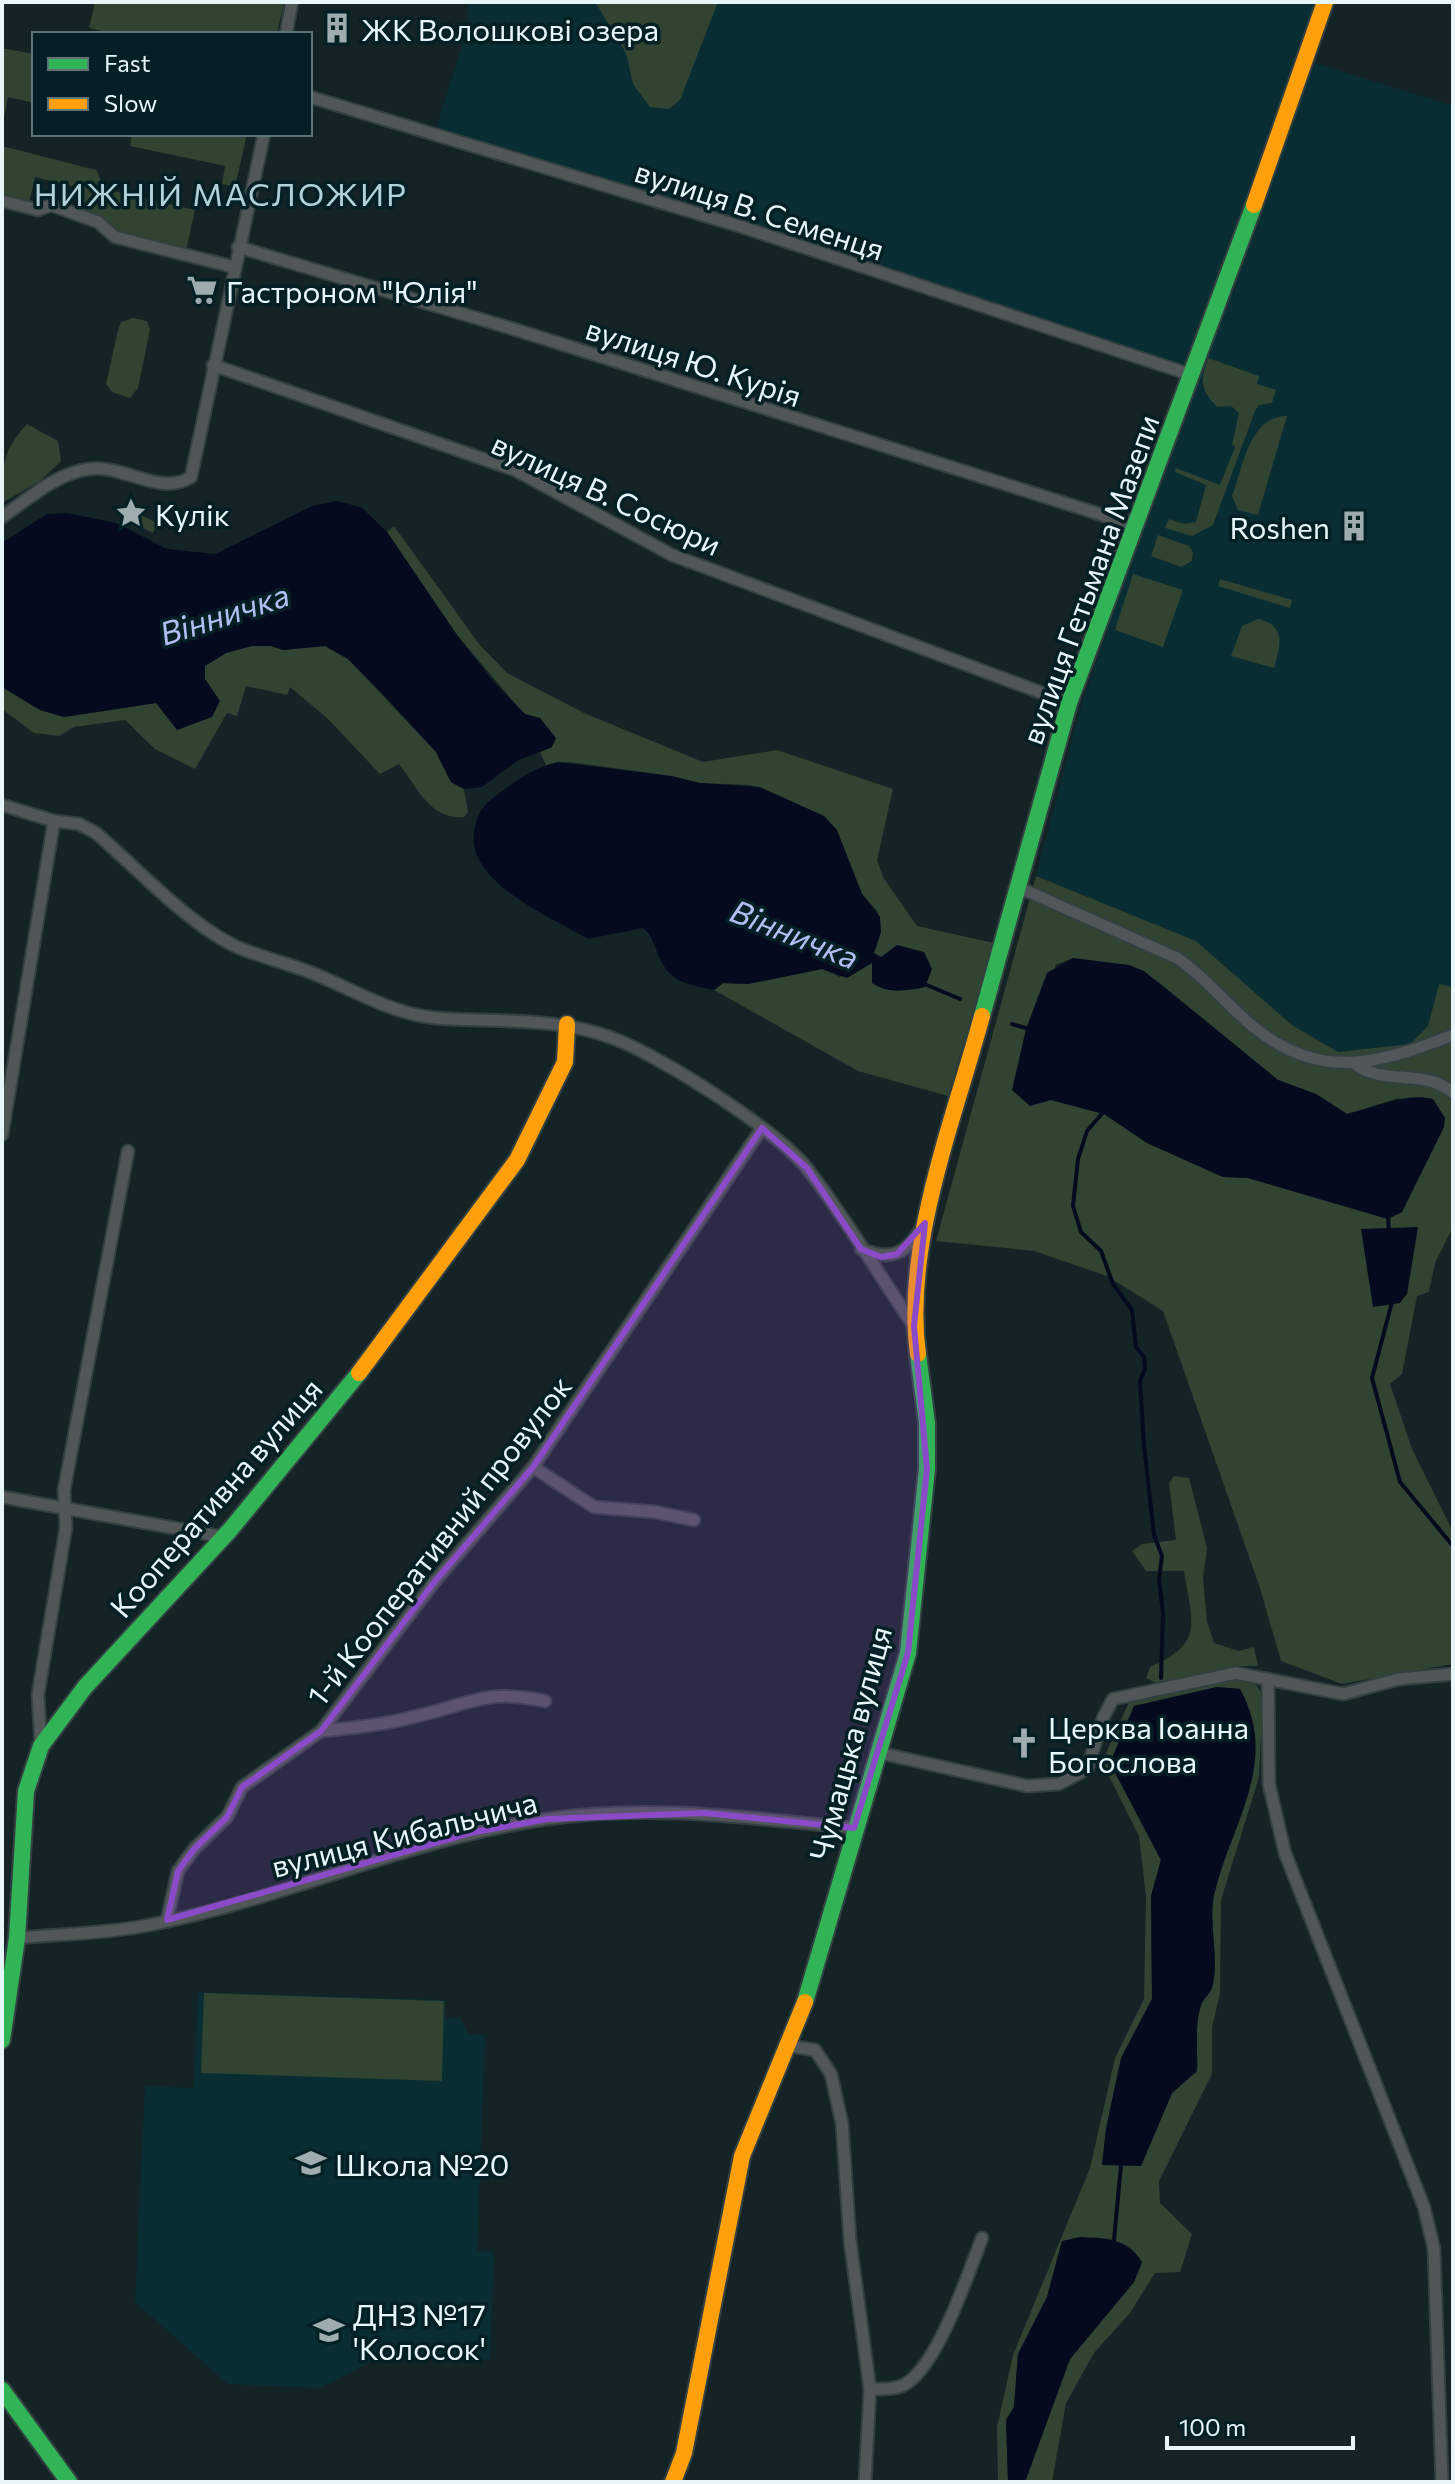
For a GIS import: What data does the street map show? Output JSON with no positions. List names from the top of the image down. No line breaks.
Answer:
{"streets":{"street":["вулиця В. Семенця","вулиця Ю. Курія","вулиця В. Сосюри","вулиця Гетьмана Мазепи","Кооперативна вулиця","1-й Кооперативний провулок","Чумацька вулиця","вулиця Кибальчича"]},"crossings":[["вулиця В. Семенця","вулиця Гетьмана Мазепи"],["вулиця Ю. Курія","вулиця Гетьмана Мазепи"],["вулиця В. Сосюри","вулиця Гетьмана Мазепи"],["вулиця Гетьмана Мазепи","Чумацька вулиця"],["Кооперативна вулиця","Чумацька вулиця"],["Кооперативна вулиця","вулиця Кибальчича"],["1-й Кооперативний провулок","Чумацька вулиця"],["1-й Кооперативний провулок","вулиця Кибальчича"],["Чумацька вулиця","вулиця Кибальчича"]],"districts":["НИЖНІЙ МАСЛОЖИР"],"water":["Вінничка"],"places":{"building":["ЖК Волошкові озера","Roshen"],"supermarket":["Гастроном \"Юлія\""],"place":["Кулік"],"church":["Церква Іоанна Богослова"],"school or university":["Школа №20","ДНЗ №17 'Колосок'"]},"legend":["Fast","Slow"],"scale_bar":"100 m"}
